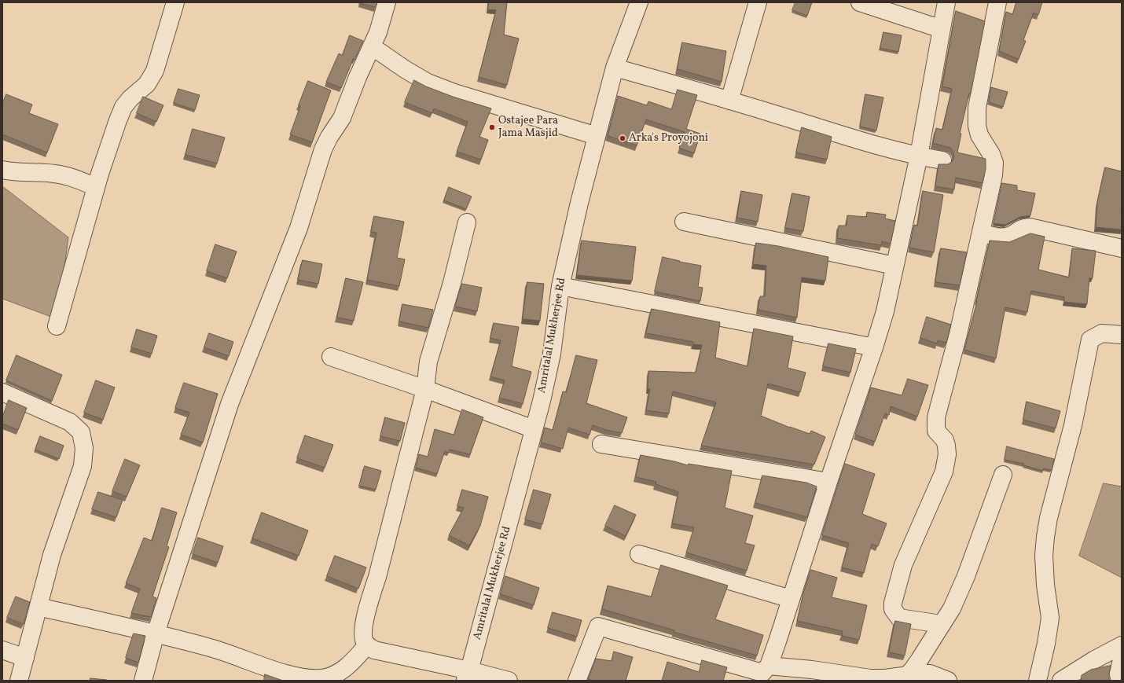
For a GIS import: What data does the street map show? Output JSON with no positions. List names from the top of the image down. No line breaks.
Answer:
{"streets":{"street":["Amritalal Mukherjee Rd"]},"places":["Ostajee Para Jama Masjid","Arka's Proyojoni"]}
